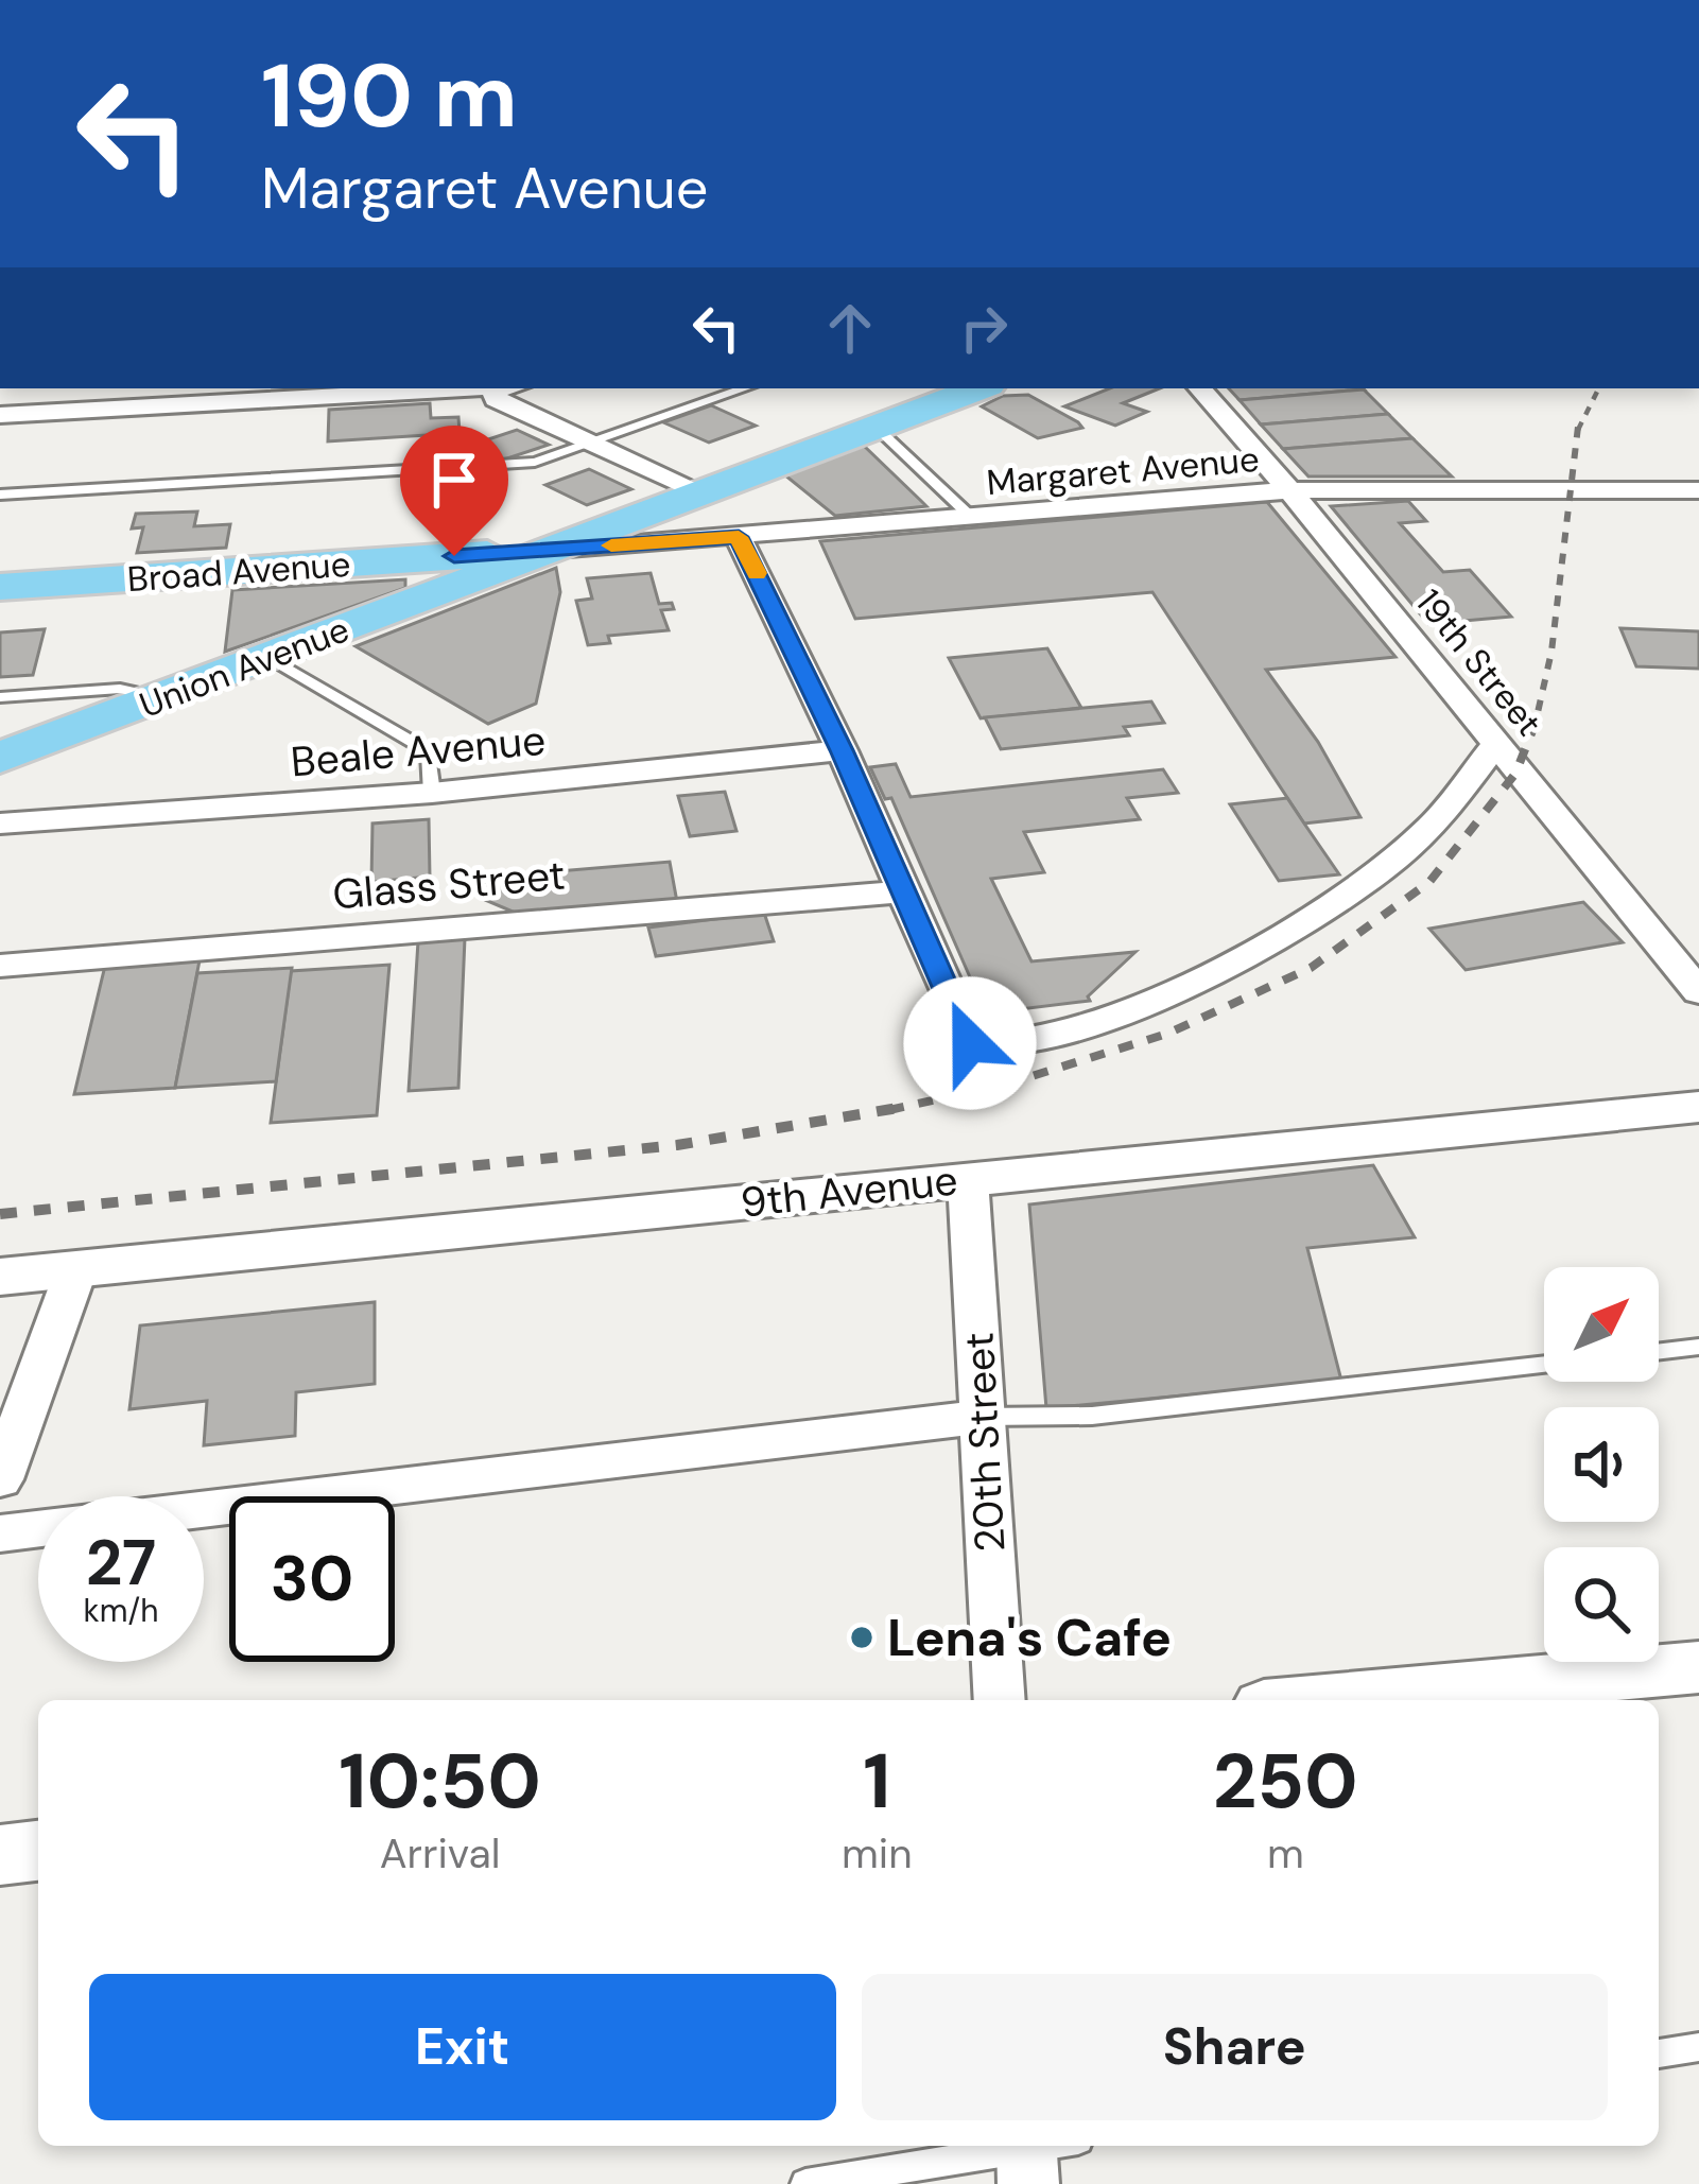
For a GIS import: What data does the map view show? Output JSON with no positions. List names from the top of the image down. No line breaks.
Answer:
{"streets":{"main road":["Broad Avenue","Union Avenue"],"street":["Margaret Avenue","19th Street","Beale Avenue","Glass Street","9th Avenue","20th Street"]},"crossings":[["Margaret Avenue","Broad Avenue"],["Margaret Avenue","19th Street"],["Margaret Avenue","Union Avenue"],["Broad Avenue","Union Avenue"],["9th Avenue","20th Street"]],"places":["Lena's Cafe"],"north":"top right","page":{"turn":["190 m","Margaret Avenue"],"speed":"27 km/h","limit":"30","eta":["10:50","Arrival","1","min","250","m"],"buttons":["Exit","Share"]}}
